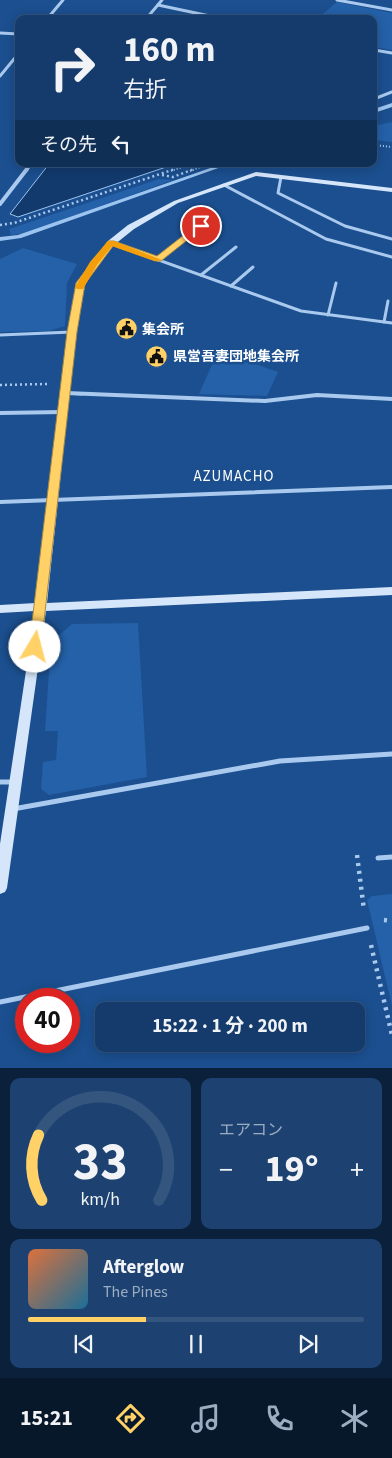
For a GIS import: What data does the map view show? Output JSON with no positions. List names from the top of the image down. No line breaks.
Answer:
{"districts":["AZUMACHO"],"places":{"public building":["集会所","県営吾妻団地集会所"]},"page":{"turn":["160 m","右折"],"then":"その先","limit":"40","trip":"15:22 · 1 分 · 200 m","tile":"エアコン","heat":["−","19°","+"],"song":["Afterglow","The Pines"],"tabs":"15:21","gauge":["33","km/h"]}}
